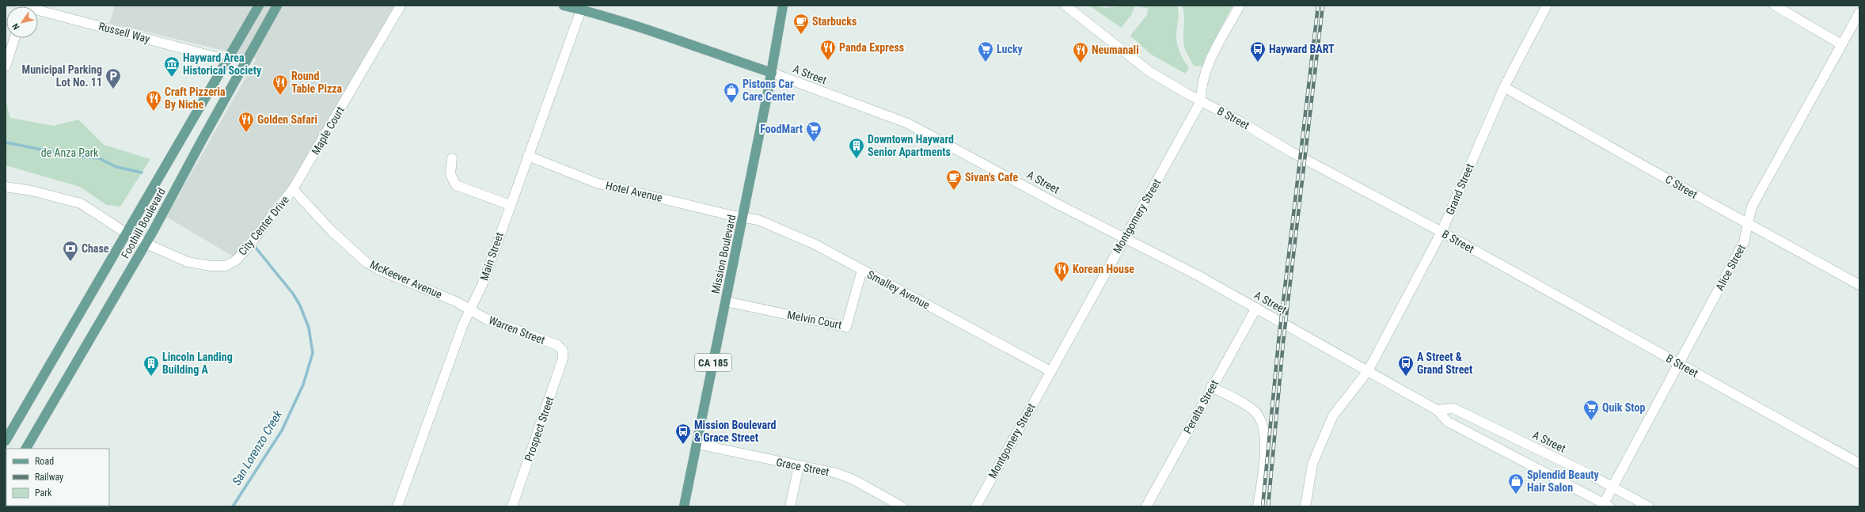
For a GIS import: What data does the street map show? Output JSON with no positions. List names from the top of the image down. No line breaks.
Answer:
{"streets":{"main road":["A Street","Foothill Boulevard","Mission Boulevard","CA 185"],"street":["Russell Way","B Street","Maple Court","C Street","Grand Street","Hotel Avenue","Montgomery Street","City Center Drive","Main Street","Alice Street","McKeever Avenue","Smalley Avenue","Melvin Court","Warren Street","Peralta Street","Prospect Street","Grace Street"]},"crossings":[["Russell Way","Foothill Boulevard"],["A Street","Grand Street"],["A Street","Montgomery Street"],["A Street","Mission Boulevard"],["A Street","Main Street"],["A Street","Alice Street"],["A Street","Peralta Street"],["B Street","Grand Street"],["B Street","Montgomery Street"],["B Street","Alice Street"],["Maple Court","City Center Drive"],["Maple Court","McKeever Avenue"],["C Street","Grand Street"],["C Street","Alice Street"],["Hotel Avenue","Mission Boulevard"],["Hotel Avenue","Main Street"],["Hotel Avenue","Smalley Avenue"],["Montgomery Street","Smalley Avenue"],["Foothill Boulevard","City Center Drive"],["City Center Drive","McKeever Avenue"],["Mission Boulevard","Smalley Avenue"],["Mission Boulevard","Melvin Court"],["Mission Boulevard","Grace Street"],["Main Street","McKeever Avenue"],["Main Street","Warren Street"],["McKeever Avenue","Warren Street"],["Smalley Avenue","Melvin Court"],["Warren Street","Prospect Street"]],"water":["San Lorenzo Creek"],"parks":["de Anza Park"],"places":{"cafe":["Starbucks","Sivan's Cafe"],"restaurant":["Panda Express","Neumanali","Round Table Pizza","Craft Pizzeria By Niche","Golden Safari","Korean House"],"supermarket":["Lucky","FoodMart","Quik Stop"],"bus stop":["Hayward BART","A Street & Grand Street","Mission Boulevard & Grace Street"],"museum":["Hayward Area Historical Society"],"parking":["Municipal Parking Lot No. 11"],"shop":["Pistons Car Care Center","Splendid Beauty Hair Salon"],"building":["Downtown Hayward Senior Apartments","Lincoln Landing Building A"],"bank":["Chase"]},"legend":["Road","Railway","Park"],"north":"bottom left"}
